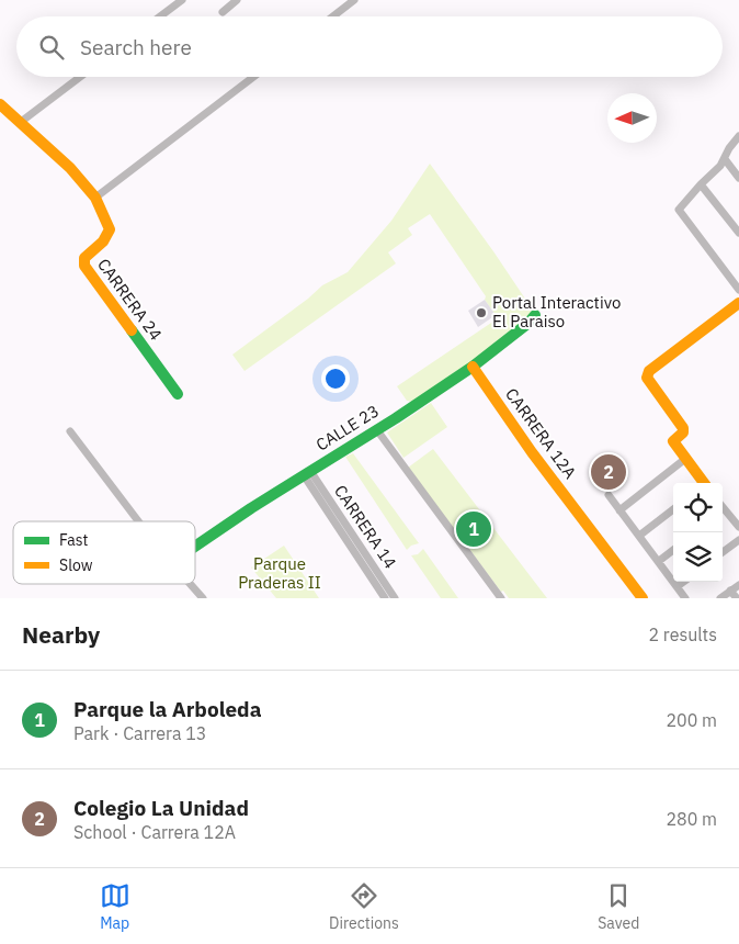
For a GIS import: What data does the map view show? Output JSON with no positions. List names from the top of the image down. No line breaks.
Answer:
{"streets":{"street":["CARRERA 24","CALLE 23","CARRERA 12A","CARRERA 14"]},"crossings":[["CALLE 23","CARRERA 12A"],["CALLE 23","CARRERA 14"]],"parks":["Parque Praderas II"],"places":["Portal Interactivo El Paraiso"],"legend":["Fast","Slow"],"north":"left","page":{"search":"Search here","pins":["2","1"],"heading":["Nearby","2 results"],"list":[{"mark":"1","name":"Parque la Arboleda","note":"Park · Carrera 13","value":"200 m"},{"mark":"2","name":"Colegio La Unidad","note":"School · Carrera 12A","value":"280 m"}],"nav":["Map","Directions","Saved"]}}
